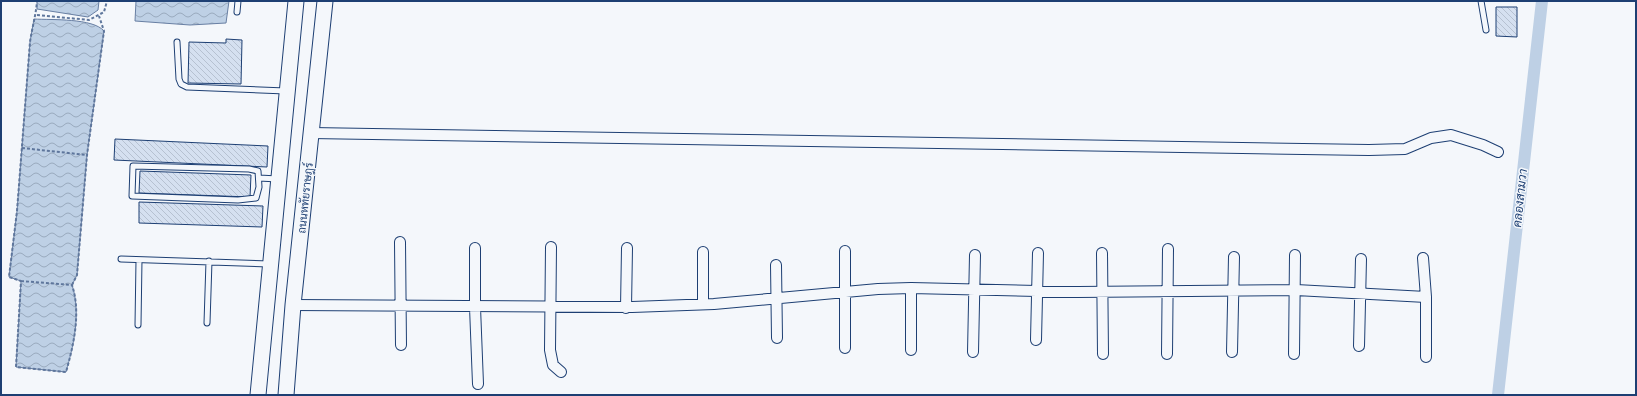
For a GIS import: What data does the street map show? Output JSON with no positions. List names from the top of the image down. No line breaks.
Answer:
{"streets":{"main road":["ถนนหทัยราษฎร์"]},"water":["คลองสามวา"]}
